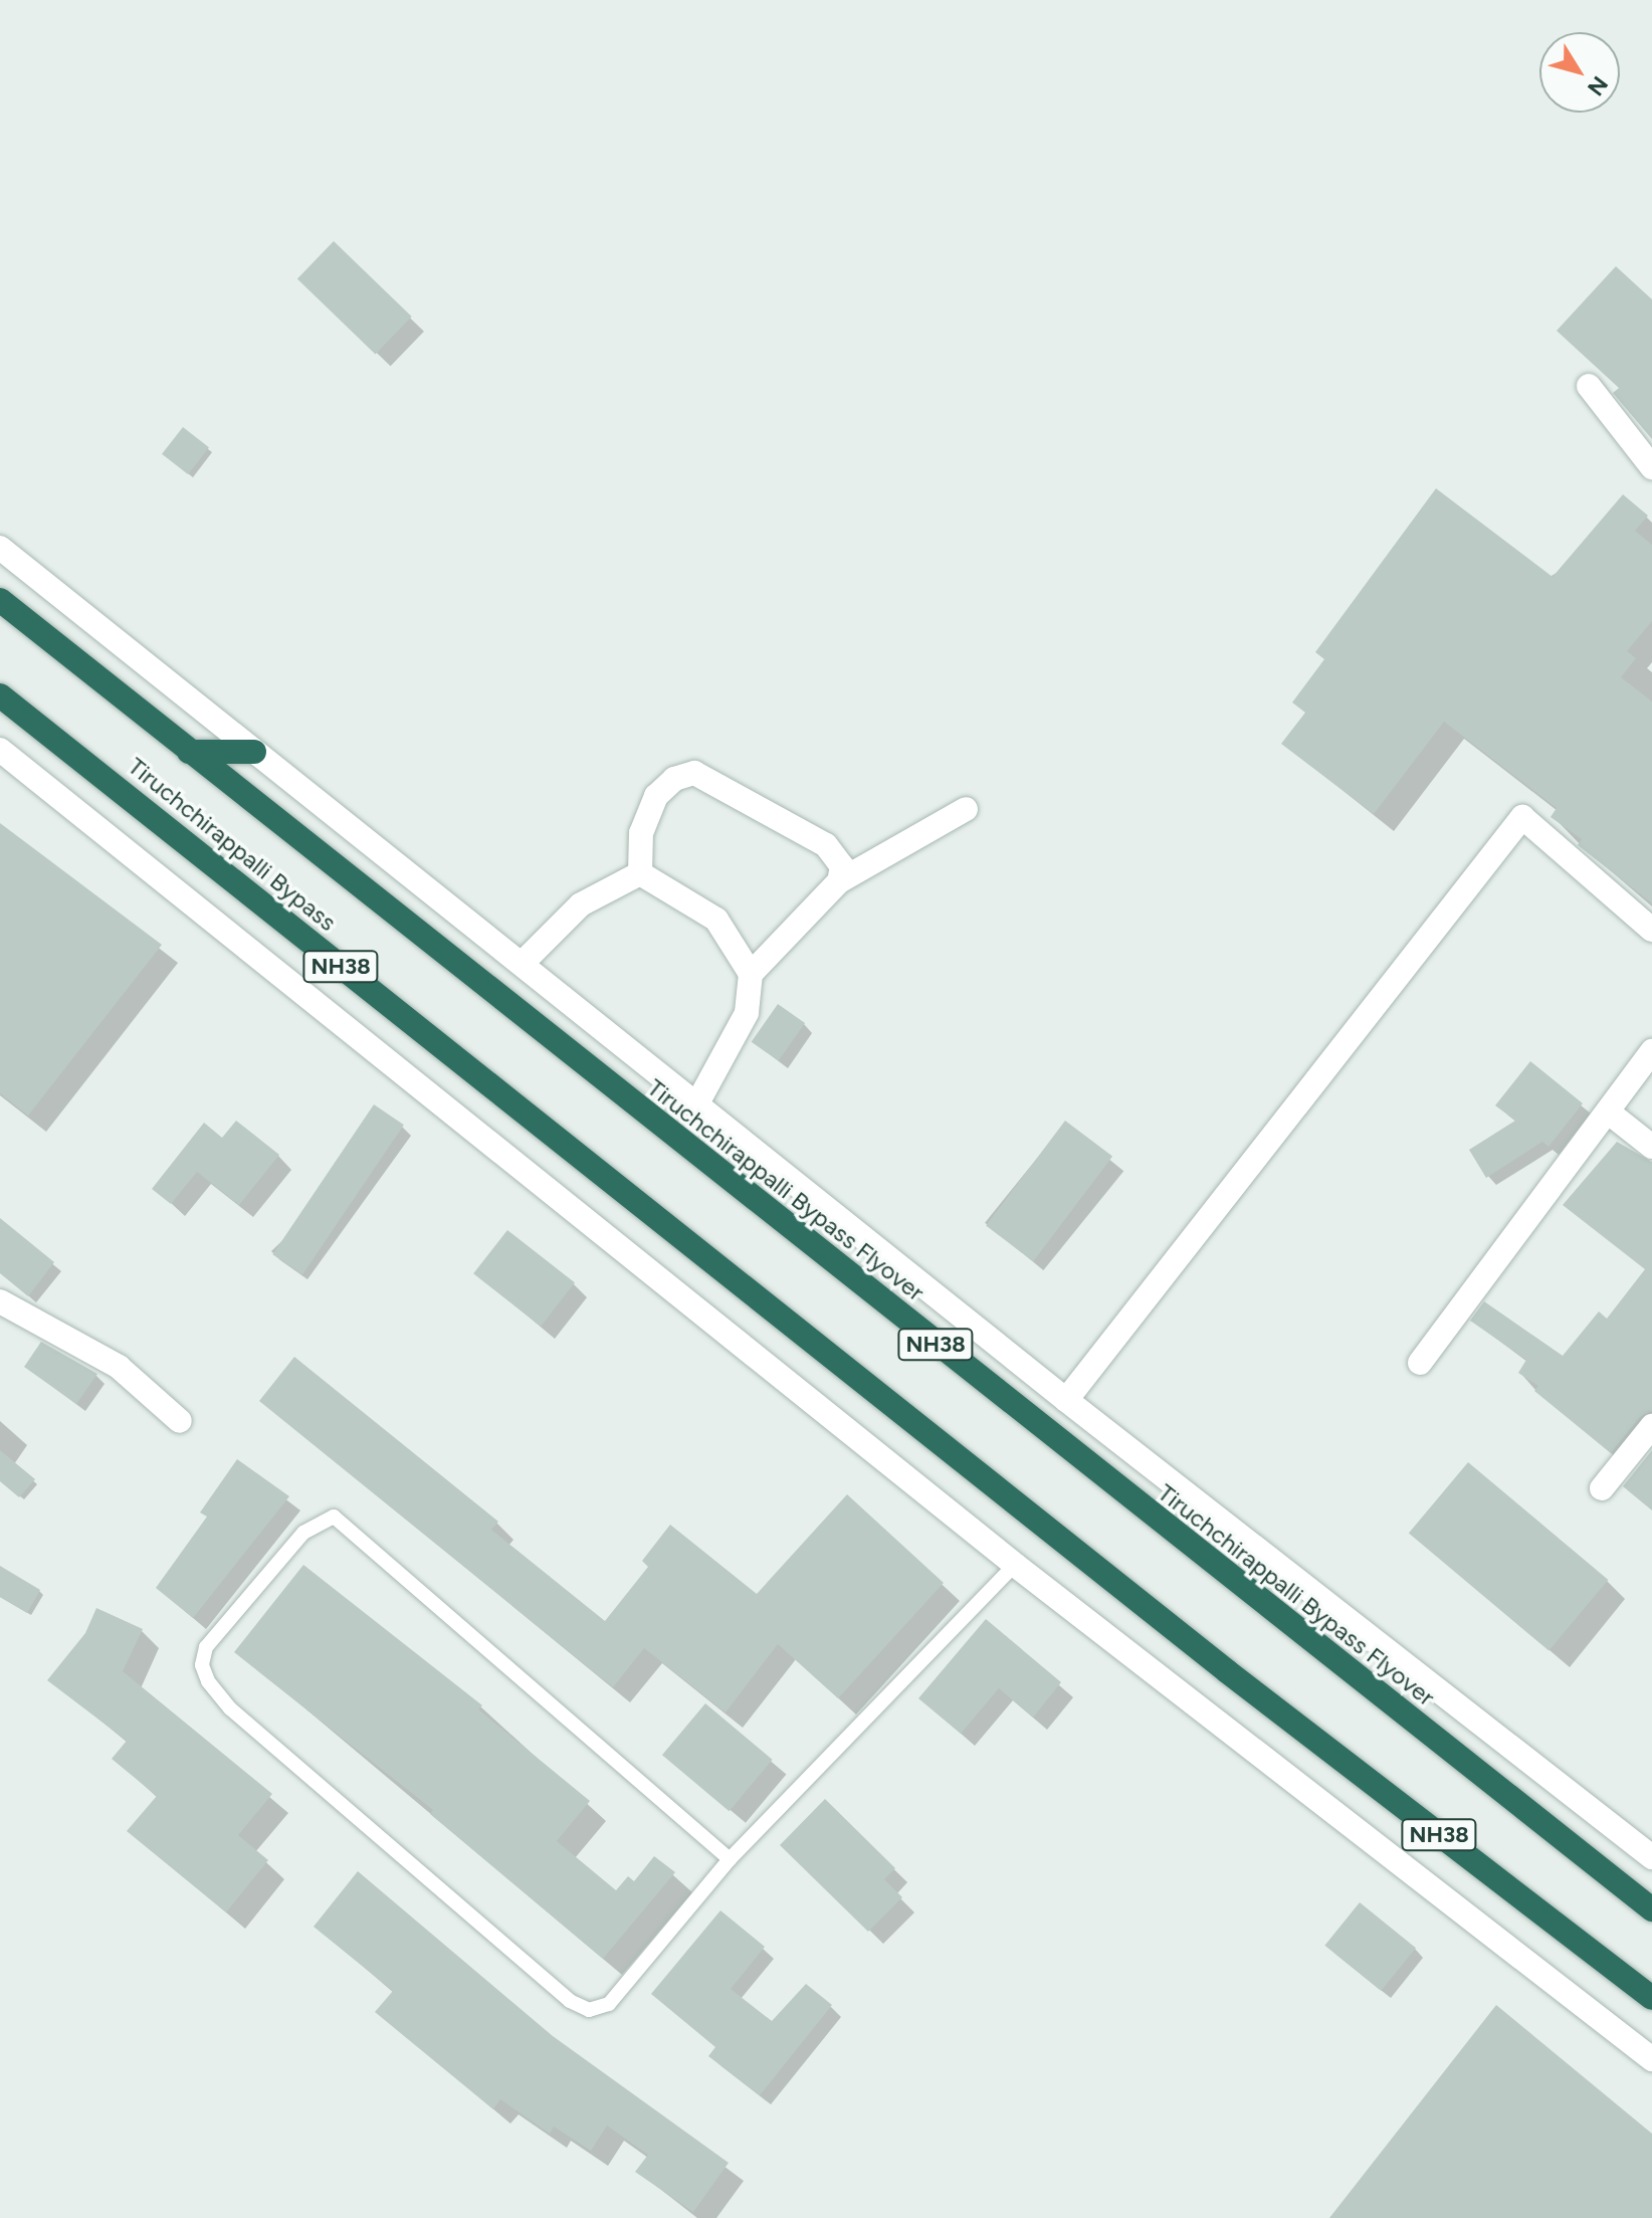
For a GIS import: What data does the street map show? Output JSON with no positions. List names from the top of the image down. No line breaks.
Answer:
{"streets":{"highway":["Tiruchchirappalli Bypass","NH38","Tiruchchirappalli Bypass Flyover"]},"crossings":[["Tiruchchirappalli Bypass","Tiruchchirappalli Bypass Flyover"]],"north":"bottom right"}
